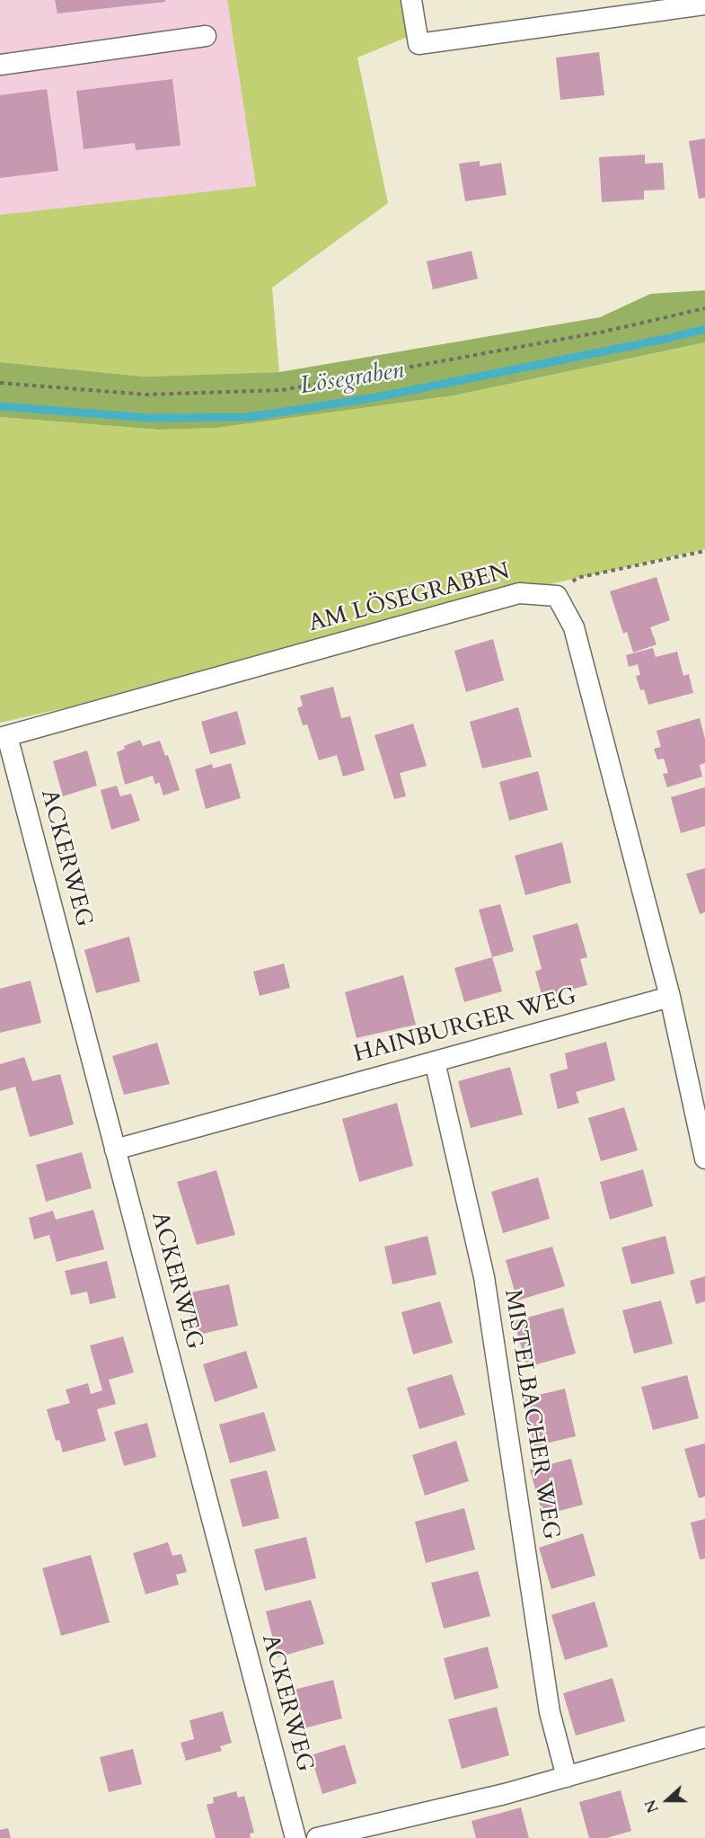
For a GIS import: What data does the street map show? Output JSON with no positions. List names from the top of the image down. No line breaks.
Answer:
{"streets":{"street":["AM LÖSEGRABEN","ACKERWEG","HAINBURGER WEG","MISTELBACHER WEG"]},"crossings":[["AM LÖSEGRABEN","ACKERWEG"],["ACKERWEG","HAINBURGER WEG"],["HAINBURGER WEG","MISTELBACHER WEG"]],"water":["Lösegraben"],"north":"left"}
